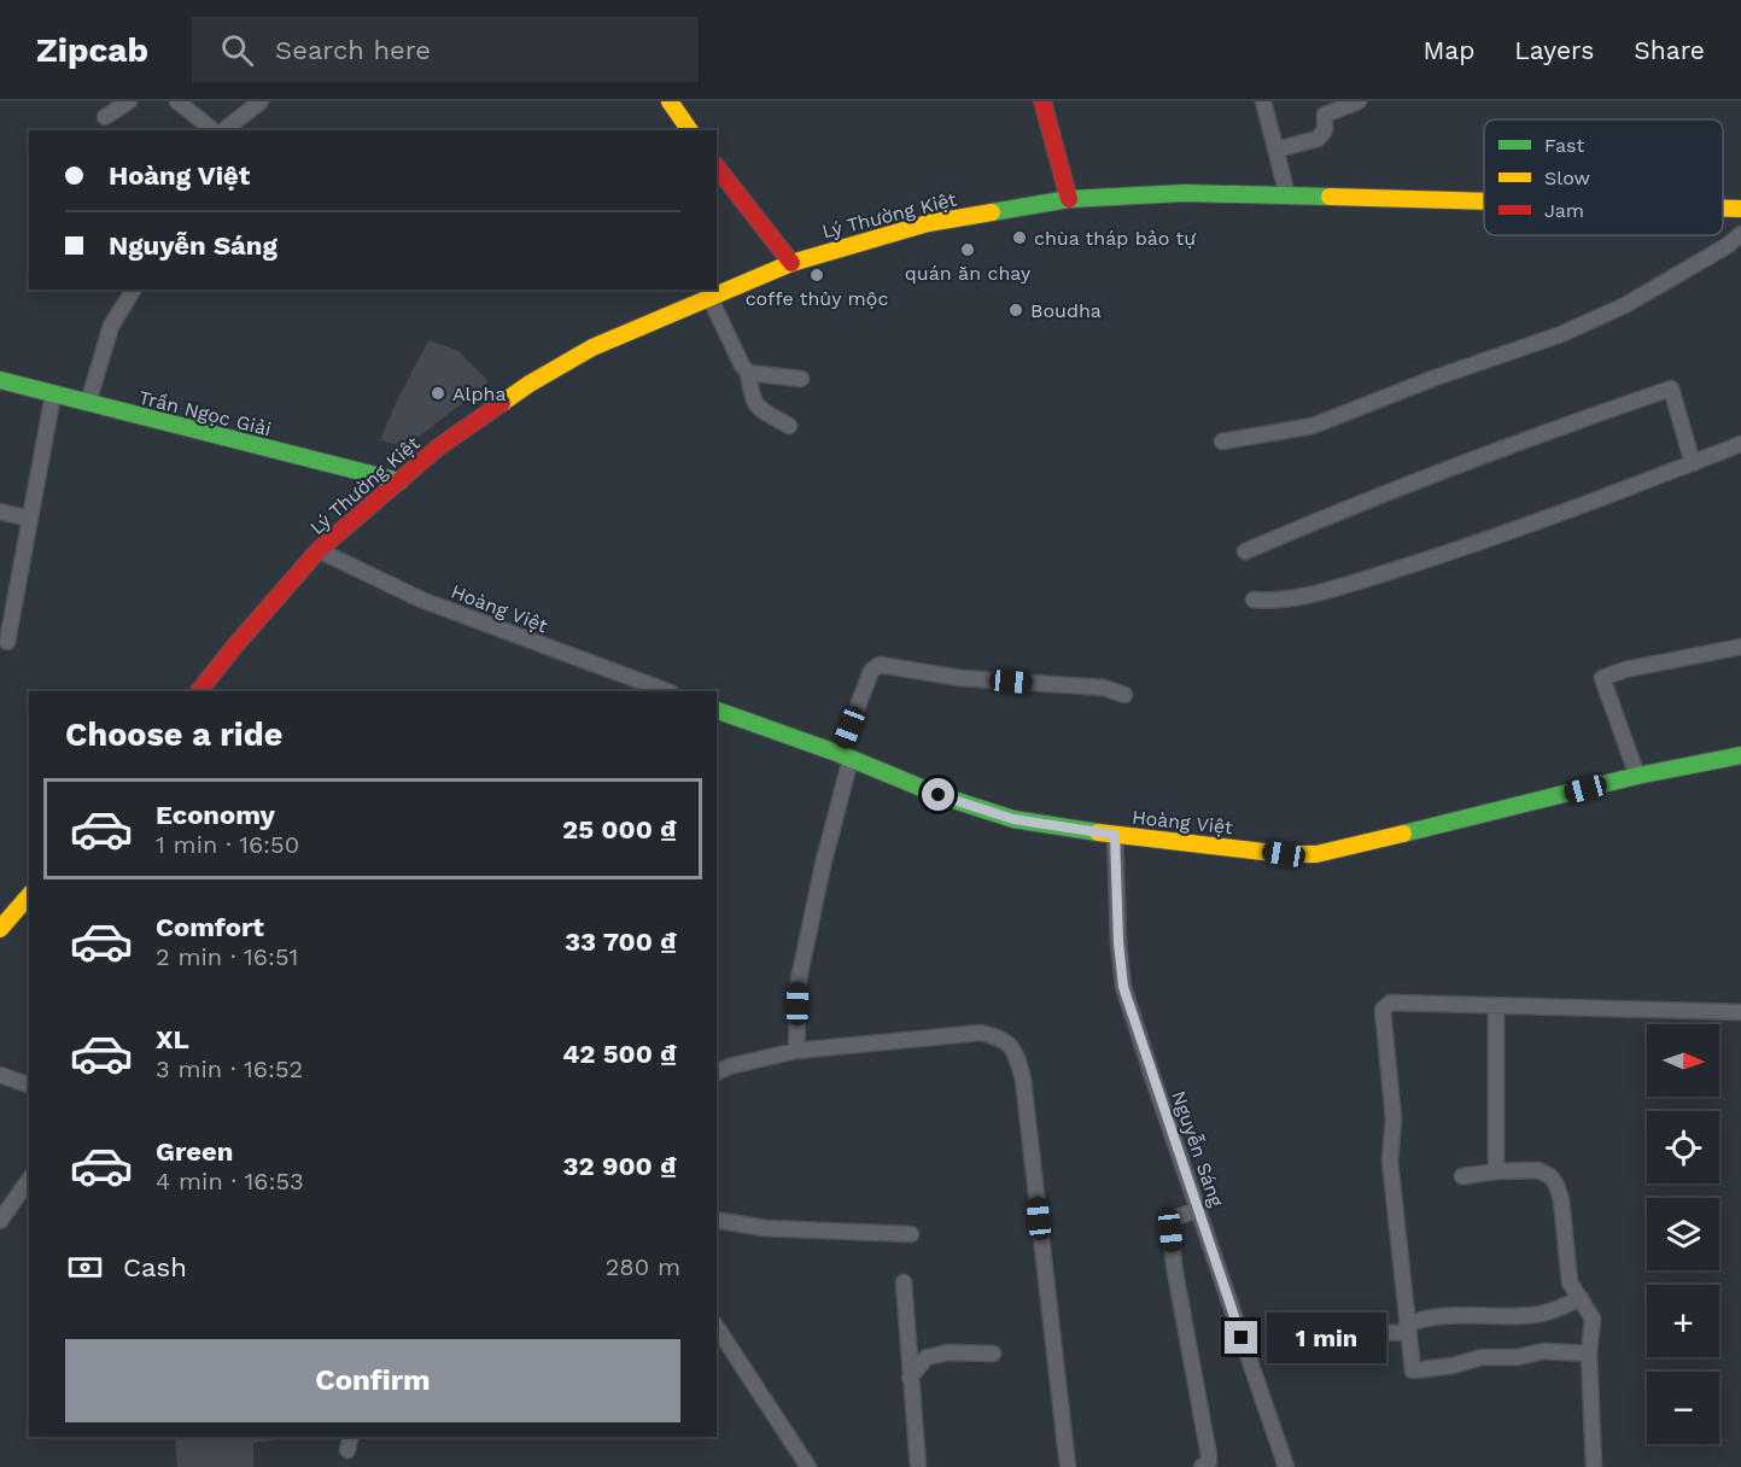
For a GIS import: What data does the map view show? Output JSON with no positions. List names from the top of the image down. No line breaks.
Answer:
{"streets":{"street":["Lý Thường Kiệt","Trần Ngọc Giải","Hoàng Việt","Nguyễn Sáng"]},"crossings":[["Lý Thường Kiệt","Trần Ngọc Giải"],["Lý Thường Kiệt","Hoàng Việt"],["Hoàng Việt","Nguyễn Sáng"]],"places":["chùa tháp bảo tự","quán ăn chay","coffe thủy mộc","Boudha","Alpha"],"legend":["Fast","Slow","Jam"],"north":"right","page":{"header":"Zipcab","search":"Search here","nav":["Map","Layers","Share"],"banner":["Hoàng Việt","Nguyễn Sáng"],"heading":"Choose a ride","list":[{"name":"Economy","note":"1 min · 16:50","value":"25 000 ₫"},{"name":"Comfort","note":"2 min · 16:51","value":"33 700 ₫"},{"name":"XL","note":"3 min · 16:52","value":"42 500 ₫"},{"name":"Green","note":"4 min · 16:53","value":"32 900 ₫"}],"map_buttons":["+","−"],"pay":["Cash","280 m"],"bubble":"1 min","buttons":"Confirm"}}
